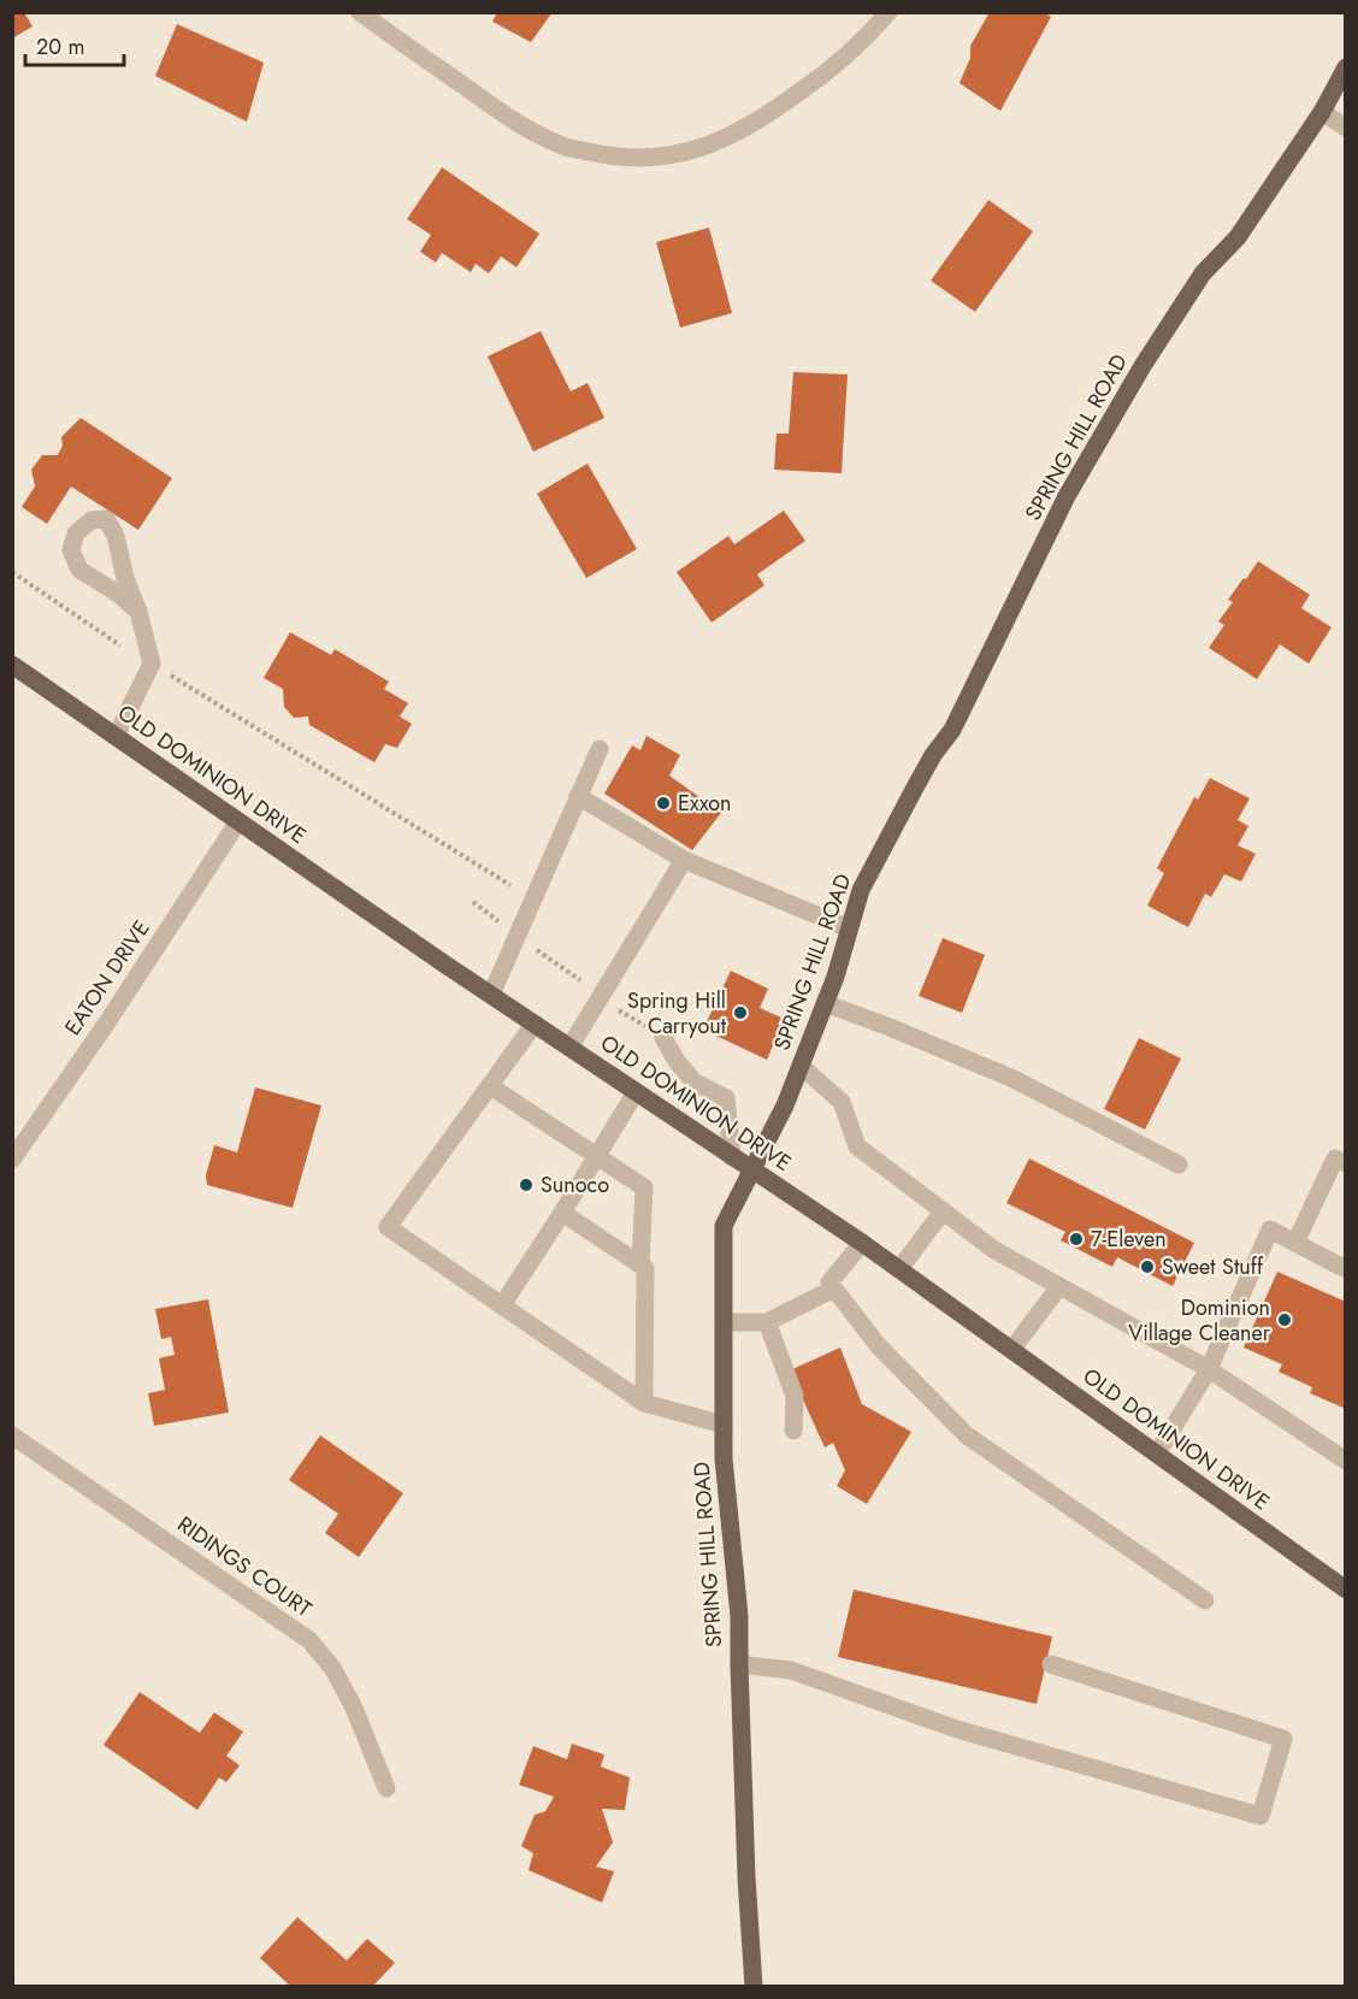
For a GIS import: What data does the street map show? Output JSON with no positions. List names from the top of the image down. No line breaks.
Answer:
{"streets":{"main road":["SPRING HILL ROAD","OLD DOMINION DRIVE"],"street":["EATON DRIVE","RIDINGS COURT"]},"crossings":[["SPRING HILL ROAD","OLD DOMINION DRIVE"],["OLD DOMINION DRIVE","EATON DRIVE"]],"places":["Exxon","Spring Hill Carryout","Sunoco","7-Eleven","Sweet Stuff","Dominion Village Cleaner"],"scale_bar":"20 m"}
